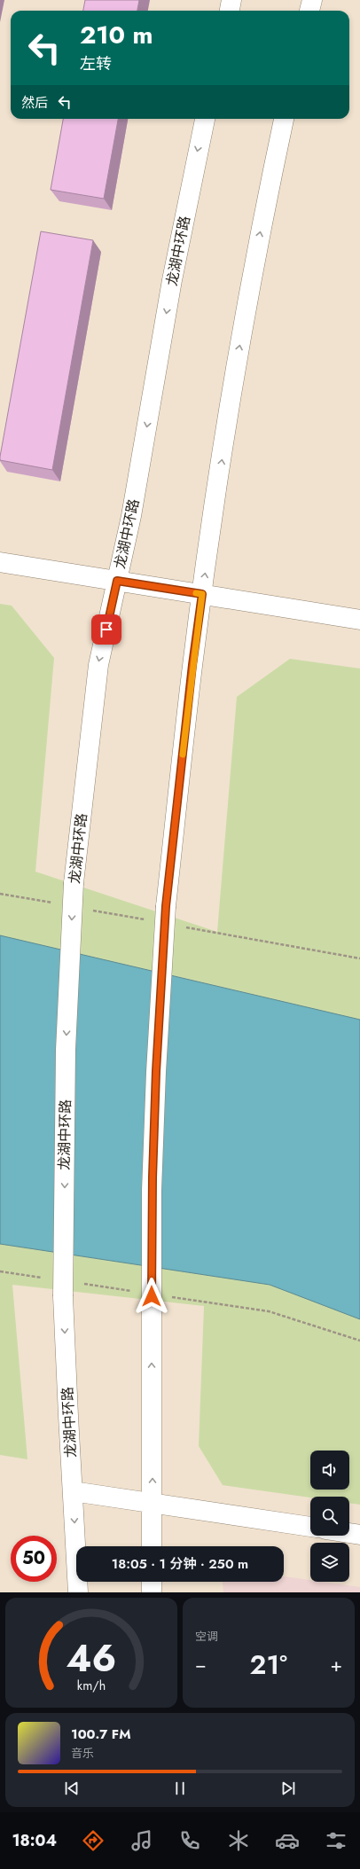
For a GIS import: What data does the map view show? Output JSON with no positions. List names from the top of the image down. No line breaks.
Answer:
{"streets":{"main road":["龙湖中环路"]},"page":{"turn":["210 m","左转"],"then":"然后","limit":"50","trip":"18:05 · 1 分钟 · 250 m","tile":"空调","heat":["−","21°","+"],"song":["100.7 FM","音乐"],"tabs":"18:04","gauge":["46","km/h"]}}
